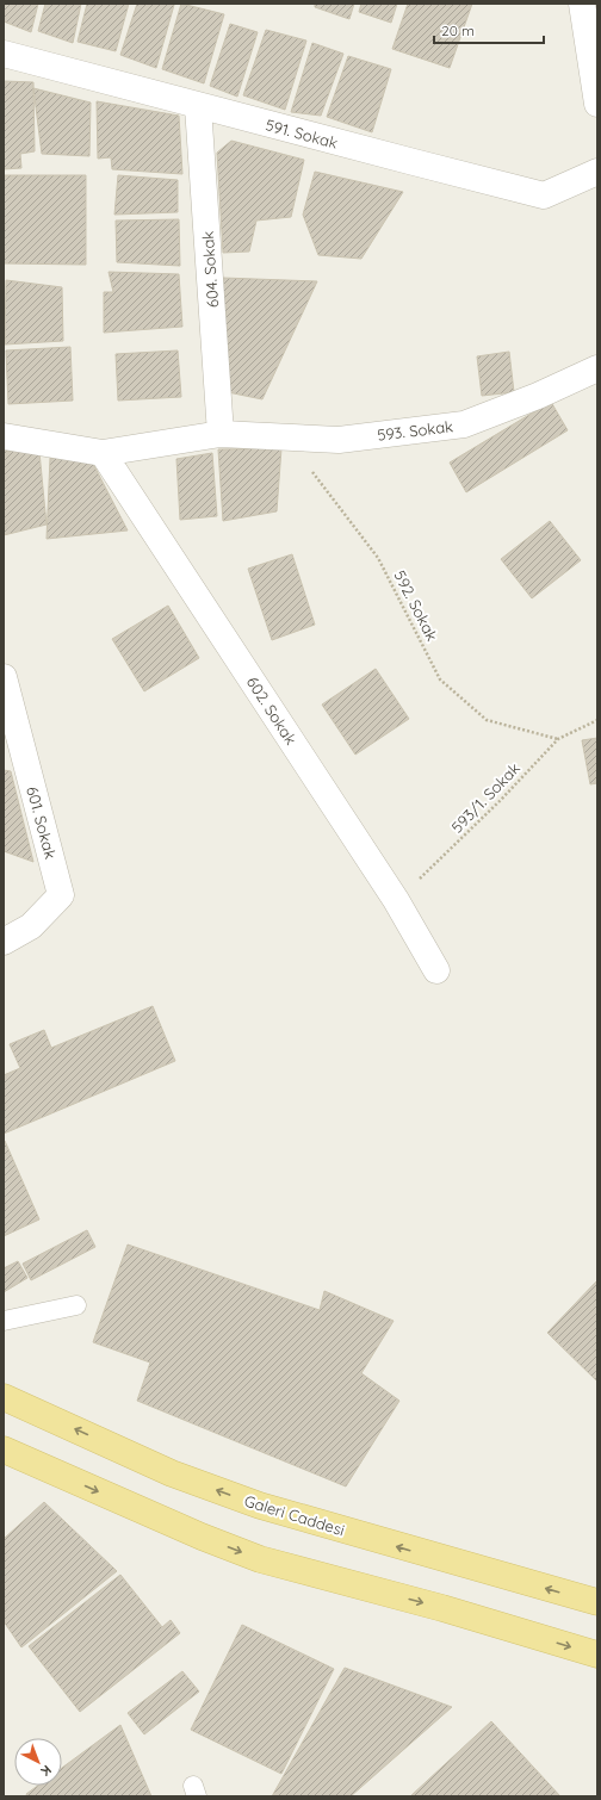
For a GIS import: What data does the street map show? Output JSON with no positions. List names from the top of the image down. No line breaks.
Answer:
{"streets":{"main road":["Galeri Caddesi"],"street":["591. Sokak","604. Sokak","593. Sokak","602. Sokak","601. Sokak"],"path":["592. Sokak","593/1. Sokak"]},"crossings":[["591. Sokak","604. Sokak"],["604. Sokak","593. Sokak"],["593. Sokak","592. Sokak"],["593. Sokak","602. Sokak"],["592. Sokak","593/1. Sokak"],["602. Sokak","593/1. Sokak"]],"scale_bar":"20 m","north":"bottom right"}
